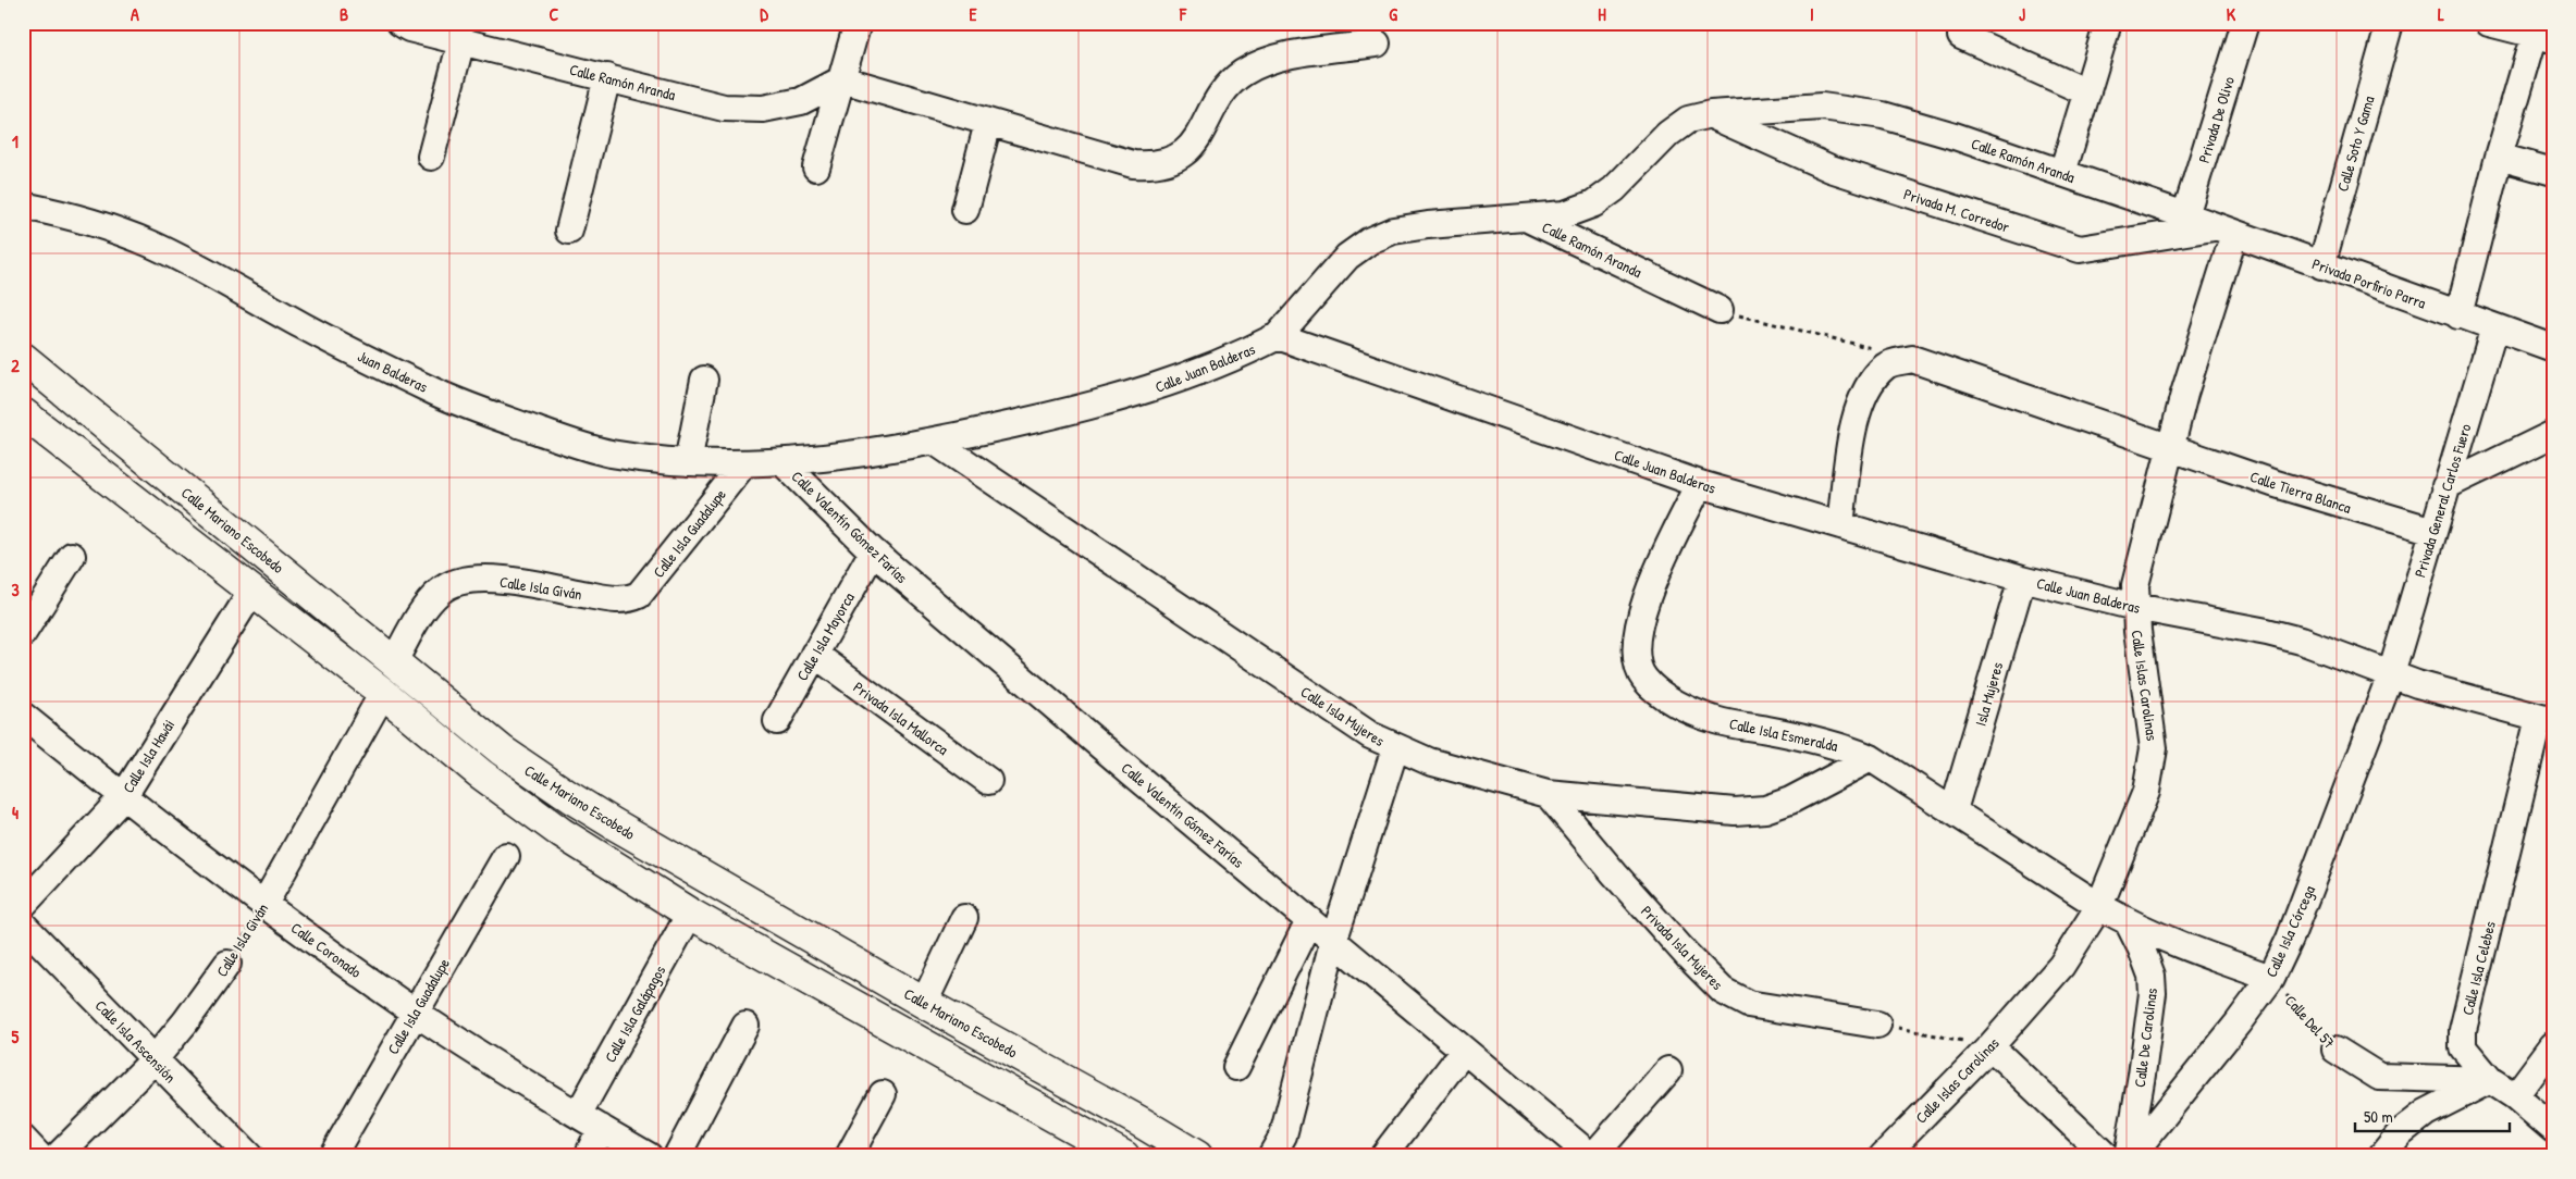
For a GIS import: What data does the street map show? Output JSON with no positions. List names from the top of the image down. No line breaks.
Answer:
{"streets":{"main road":["Calle Mariano Escobedo"],"street":["Calle Ramón Aranda","Privada De Olivo","Calle Soto Y Gama","Privada M. Corredor","Privada Porfirio Parra","Calle Juan Balderas","Juan Balderas","Calle Tierra Blanca","Privada General Carlos Fuero","Calle Valentín Gómez Farías","Calle Isla Guadalupe","Calle Isla Giván","Calle Isla Mayorca","Calle Islas Carolinas","Isla Mujeres","Calle Isla Mujeres","Privada Isla Mallorca","Calle Isla Esmeralda","Calle Isla Hawái","Calle Isla Córcega","Privada Isla Mujeres","Calle Coronado","Calle Isla Celebes","Calle Isla Galápagos","Calle Del 57","Calle De Carolinas","Calle Isla Ascensión"]},"crossings":[["Calle Ramón Aranda","Privada De Olivo"],["Calle Ramón Aranda","Privada M. Corredor"],["Calle Ramón Aranda","Privada Porfirio Parra"],["Privada De Olivo","Privada Porfirio Parra"],["Calle Soto Y Gama","Privada Porfirio Parra"],["Privada M. Corredor","Privada Porfirio Parra"],["Privada M. Corredor","Calle Islas Carolinas"],["Privada Porfirio Parra","Privada General Carlos Fuero"],["Privada Porfirio Parra","Calle Islas Carolinas"],["Calle Juan Balderas","Juan Balderas"],["Calle Juan Balderas","Privada General Carlos Fuero"],["Calle Juan Balderas","Calle Valentín Gómez Farías"],["Calle Juan Balderas","Calle Islas Carolinas"],["Calle Juan Balderas","Isla Mujeres"],["Calle Juan Balderas","Calle Isla Mujeres"],["Calle Juan Balderas","Calle Isla Esmeralda"],["Calle Juan Balderas","Calle Isla Córcega"],["Calle Juan Balderas","Calle Isla Celebes"],["Juan Balderas","Calle Valentín Gómez Farías"],["Juan Balderas","Calle Isla Guadalupe"],["Calle Tierra Blanca","Privada General Carlos Fuero"],["Calle Tierra Blanca","Calle Islas Carolinas"],["Privada General Carlos Fuero","Calle Isla Córcega"],["Calle Valentín Gómez Farías","Calle Isla Mayorca"],["Calle Mariano Escobedo","Calle Isla Giván"],["Calle Isla Guadalupe","Calle Isla Giván"],["Calle Isla Guadalupe","Calle Coronado"],["Calle Isla Giván","Calle Coronado"],["Calle Isla Giván","Calle Isla Ascensión"],["Calle Isla Mayorca","Privada Isla Mallorca"],["Calle Islas Carolinas","Calle Isla Esmeralda"],["Isla Mujeres","Calle Isla Esmeralda"],["Calle Isla Mujeres","Calle Isla Esmeralda"],["Calle Isla Mujeres","Privada Isla Mujeres"],["Calle Isla Hawái","Calle Coronado"],["Calle Isla Córcega","Calle Del 57"],["Calle Isla Córcega","Calle De Carolinas"],["Calle Coronado","Calle Isla Galápagos"],["Calle Isla Celebes","Calle Del 57"]],"scale_bar":"50 m","grid":{"columns":["A","B","C","D","E","F","G","H","I","J","K","L"],"rows":["1","2","3","4","5"]}}
